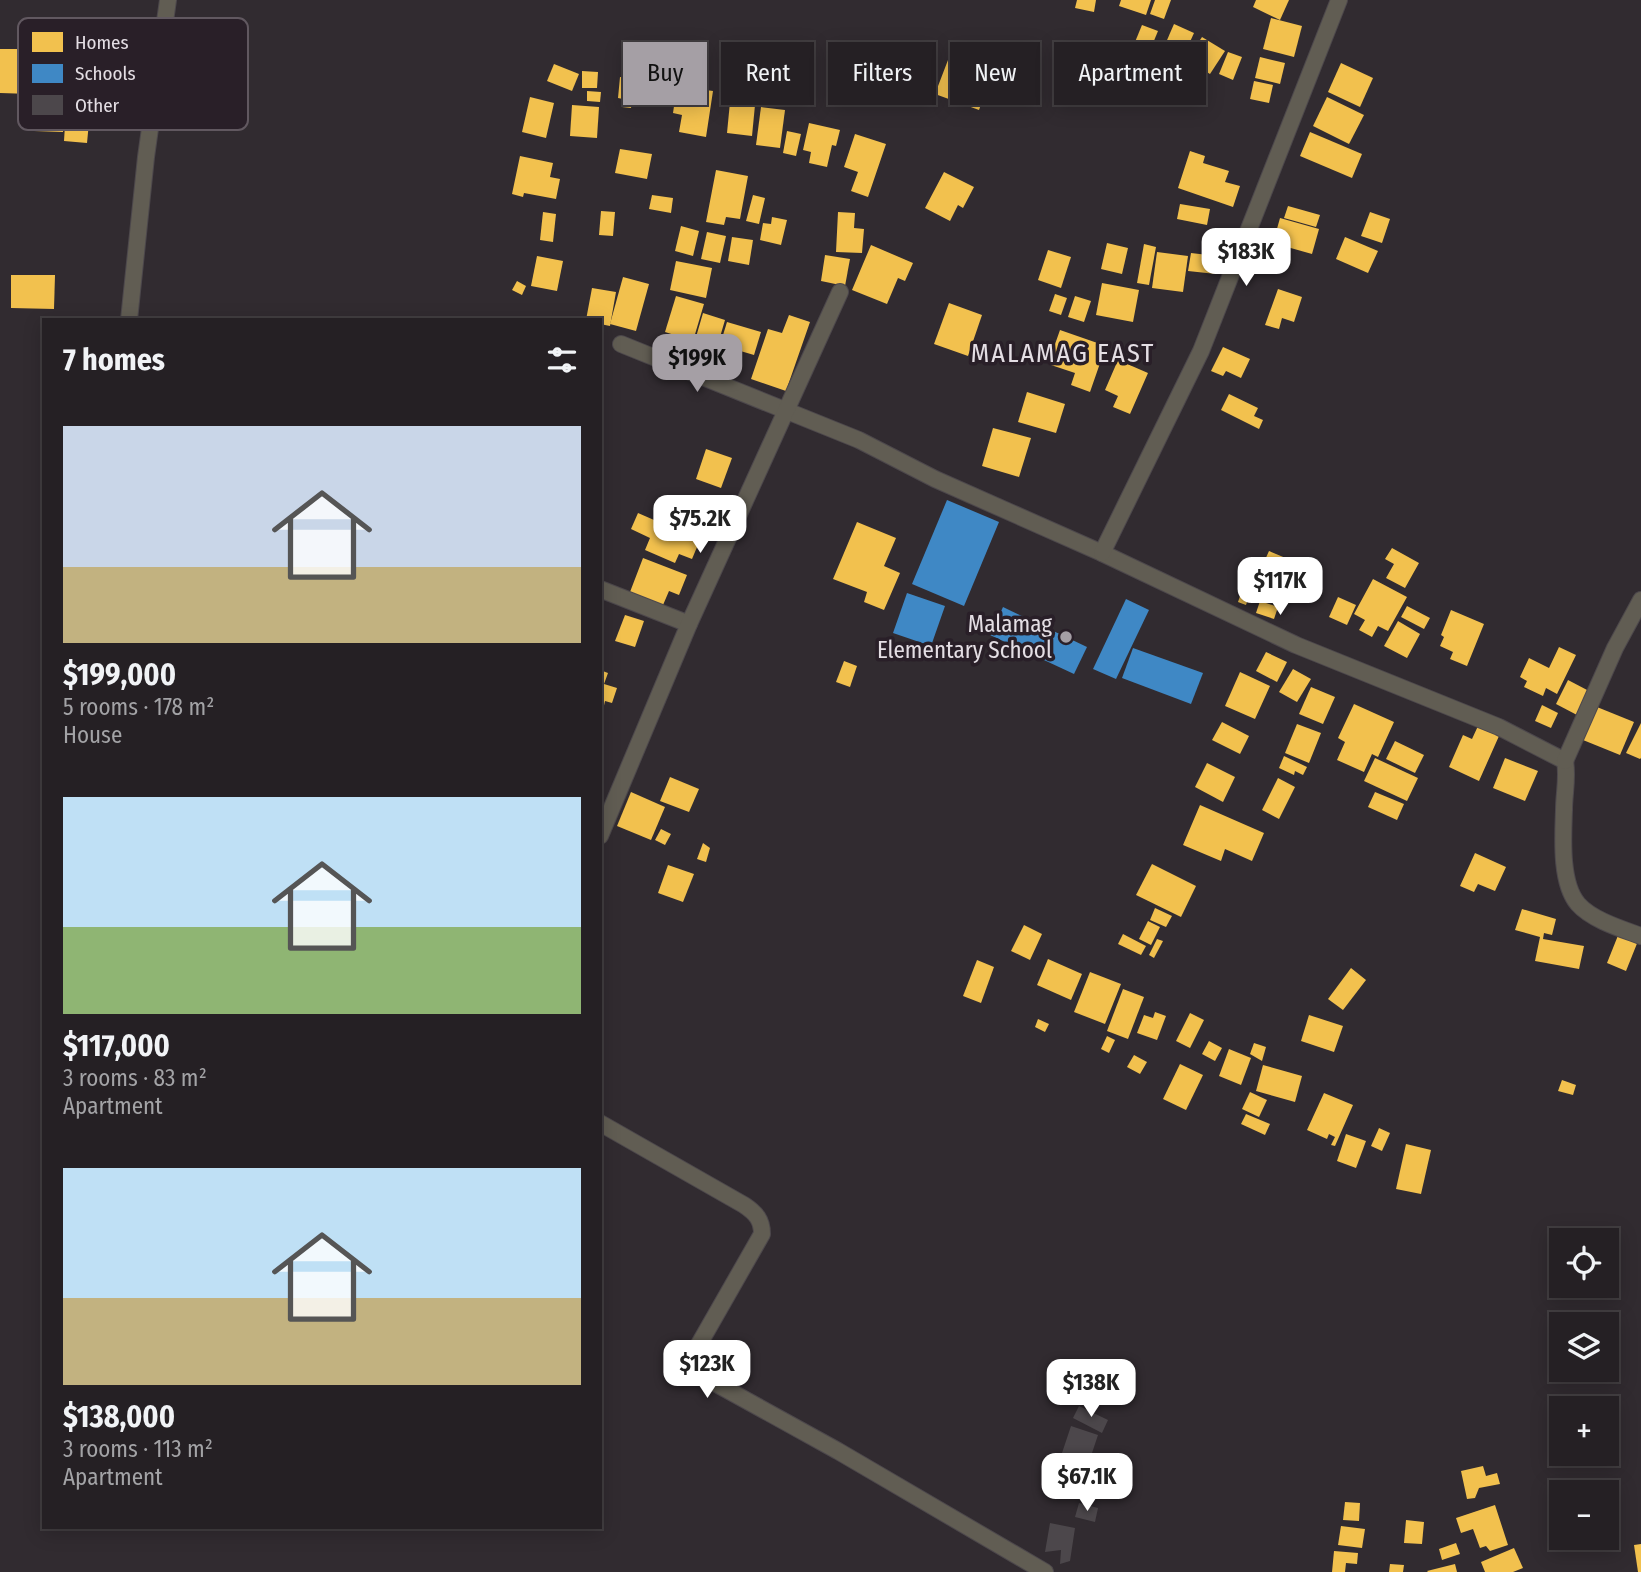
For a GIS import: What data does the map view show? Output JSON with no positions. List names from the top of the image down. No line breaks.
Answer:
{"districts":["MALAMAG EAST"],"places":["Malamag Elementary School"],"legend":["Homes","Schools","Other"],"page":{"chip":["Buy","Rent","Filters","New","Apartment"],"price":["$183K","$199K","$75.2K","$117K","$123K","$138K","$67.1K"],"heading":"7 homes","list":[{"name":"$199,000","note":"5 rooms · 178 m² · House"},{"name":"$117,000","note":"3 rooms · 83 m² · Apartment"},{"name":"$138,000","note":"3 rooms · 113 m² · Apartment"}],"map_buttons":["+","−"]}}
